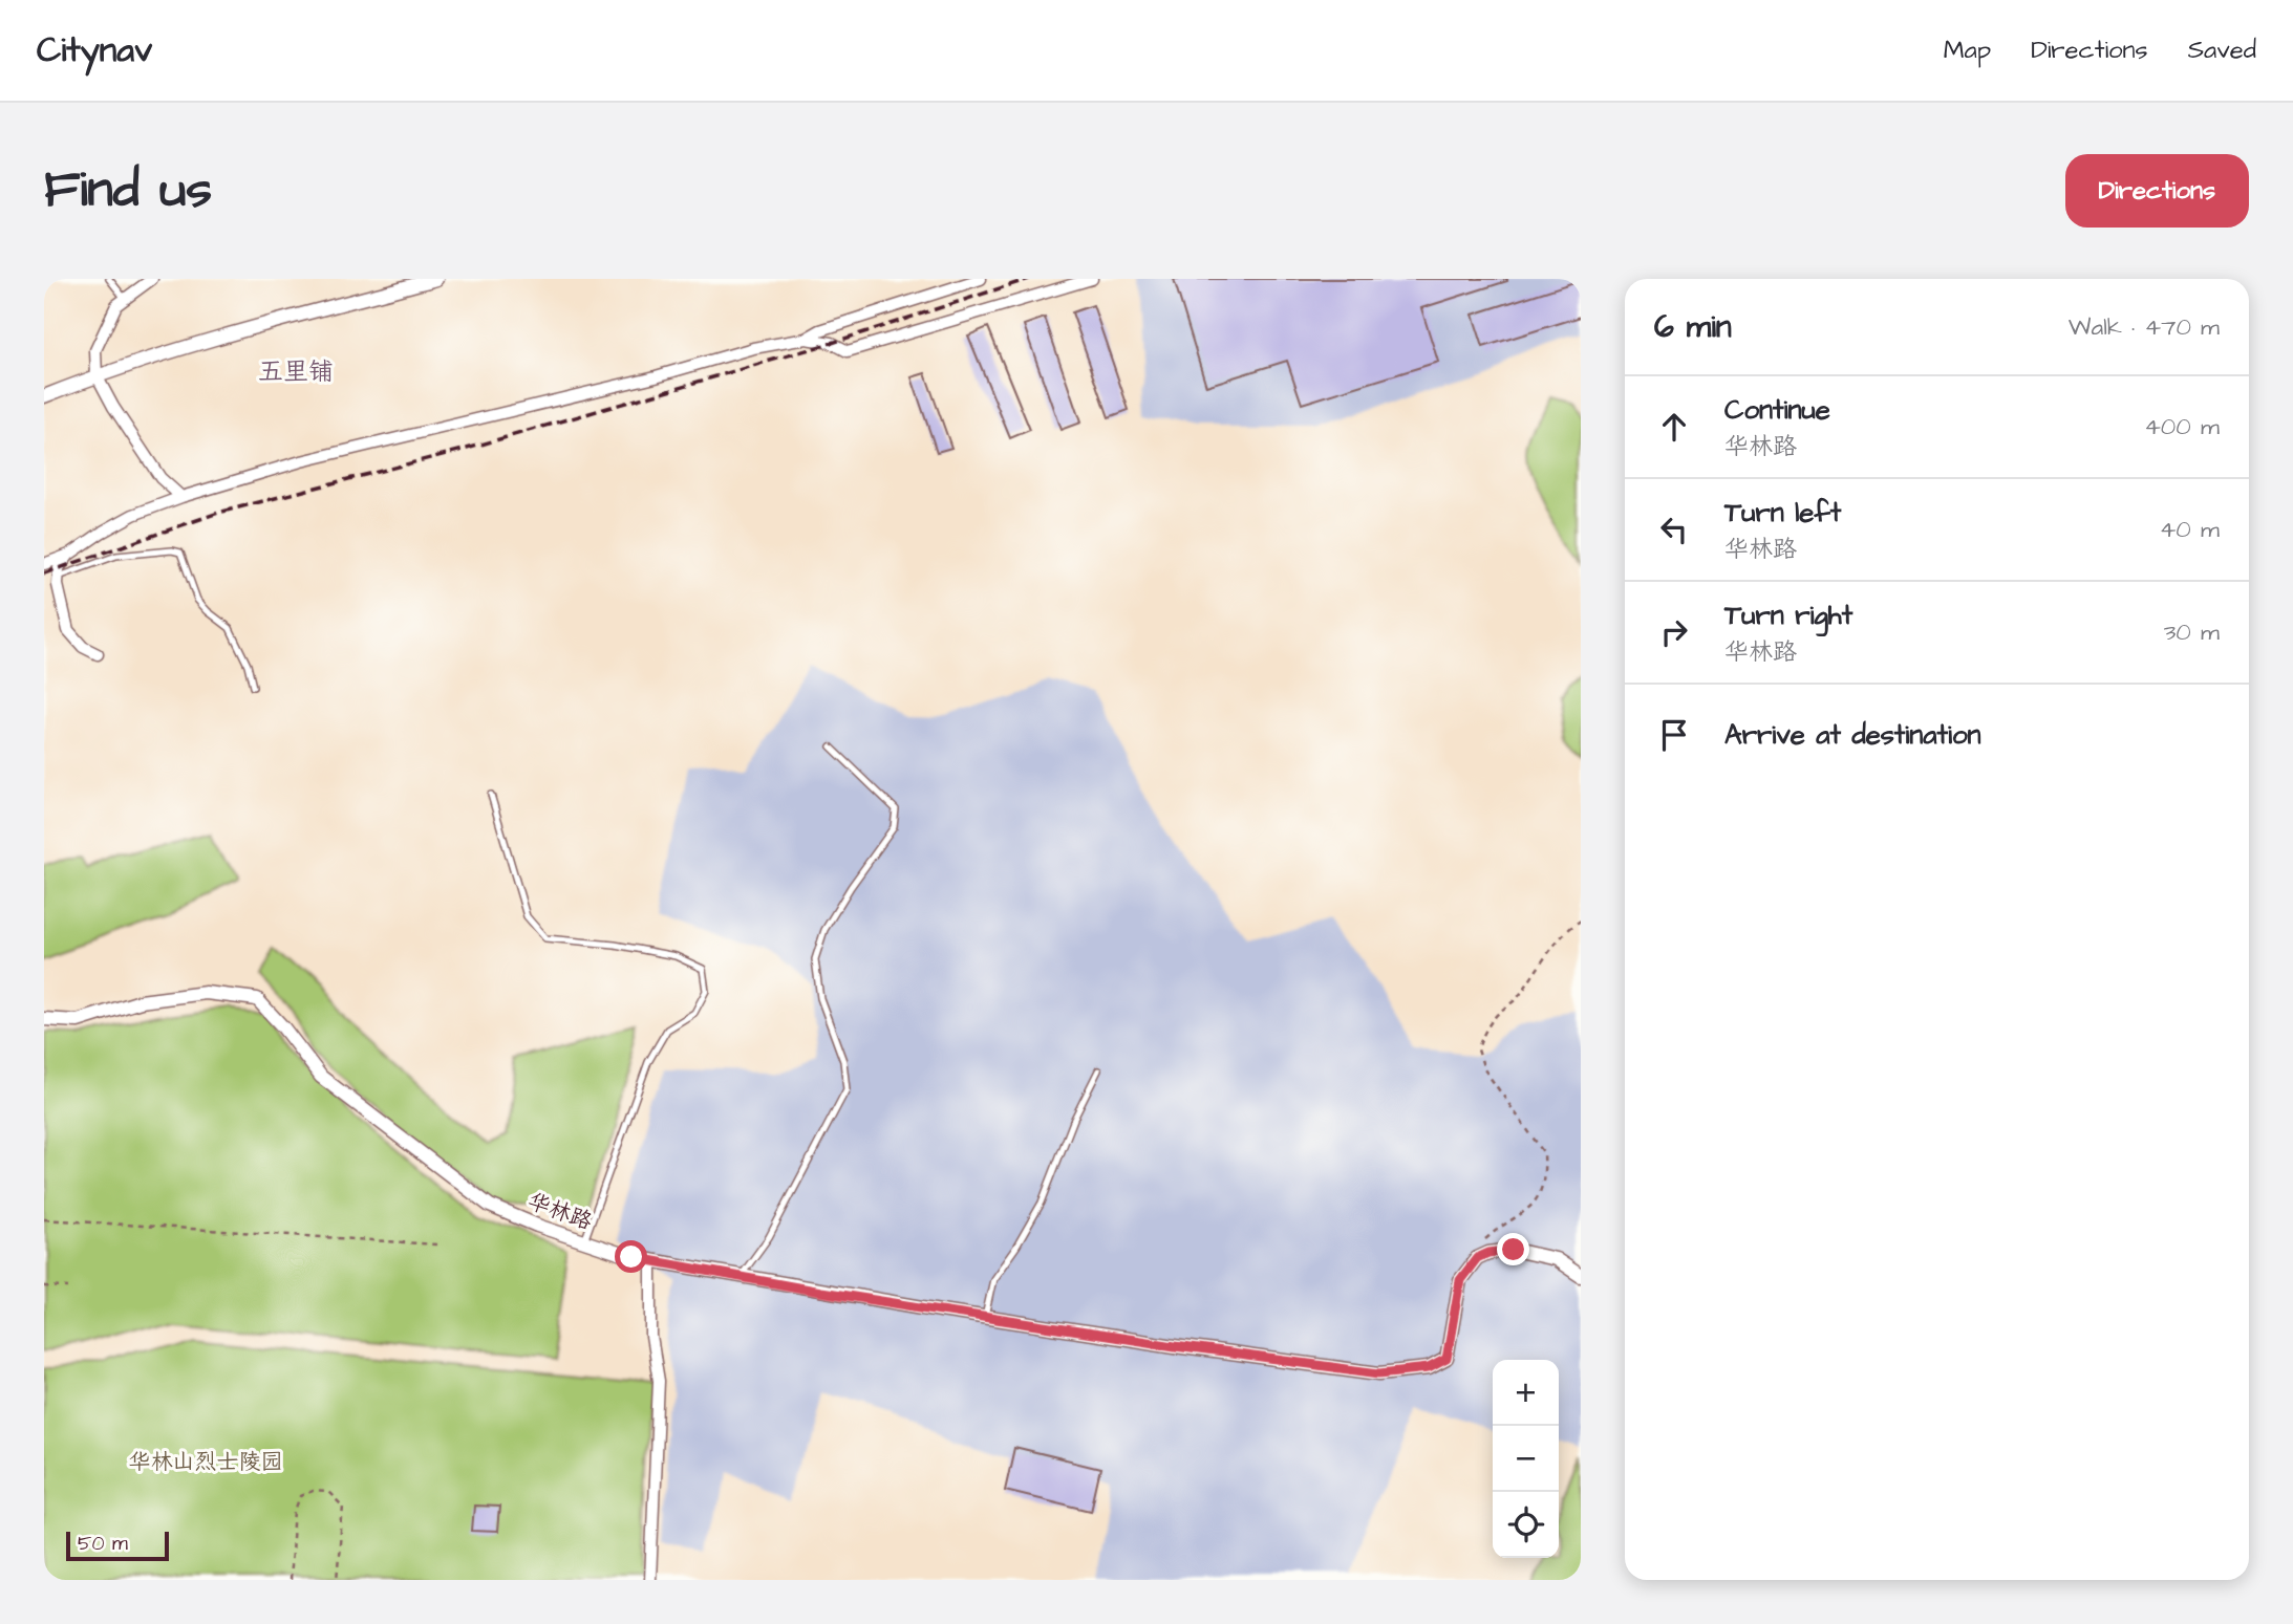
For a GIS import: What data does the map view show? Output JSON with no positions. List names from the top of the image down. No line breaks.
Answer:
{"streets":{"street":["华林路"]},"districts":["五里铺"],"parks":["华林山烈士陵园"],"scale_bar":"50 m","page":{"header":"Citynav","nav":["Map","Directions","Saved"],"buttons":"Directions","title":"Find us","heading":["6 min","Walk · 470 m"],"list":[["Continue","华林路","400 m"],["Turn left","华林路","40 m"],["Turn right","华林路","30 m"],"Arrive at destination"],"map_buttons":["+","−"],"scale":"50 m"}}
